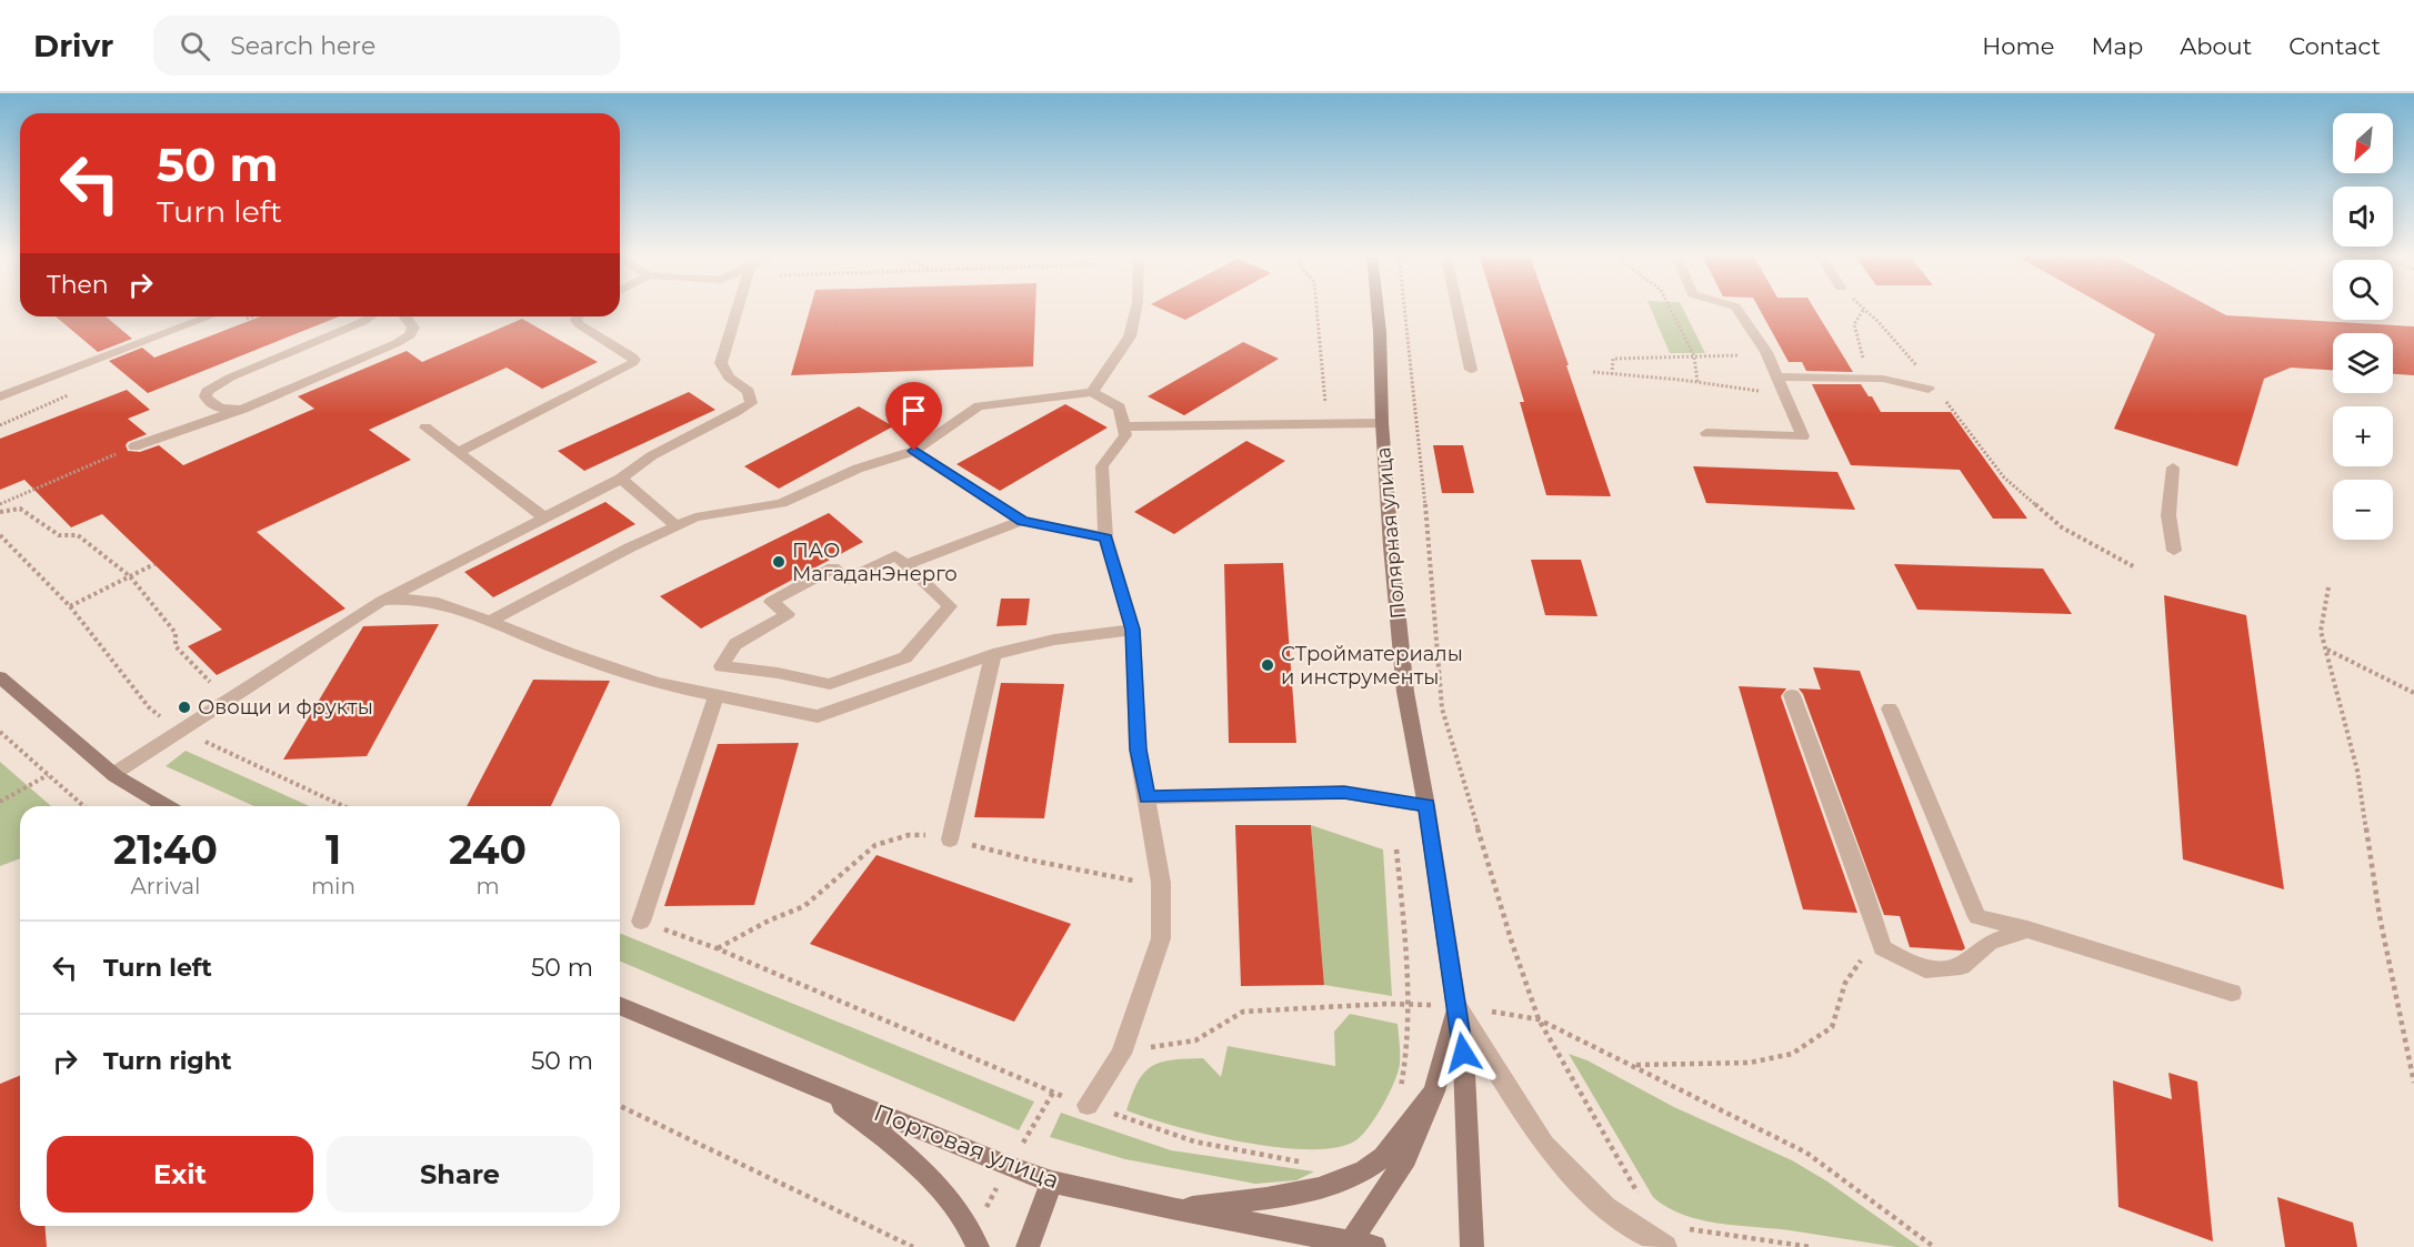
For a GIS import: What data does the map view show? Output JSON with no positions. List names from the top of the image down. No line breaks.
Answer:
{"streets":{"main road":["Полярная улица","Портовая улица"]},"places":["ПАО МагаданЭнерго","СТройматериалы и инструменты","Овощи и фрукты"],"north":"bottom left","page":{"header":"Drivr","search":"Search here","nav":["Home","Map","About","Contact"],"map_buttons":["+","−"],"turn":["50 m","Turn left"],"then":"Then","eta":["21:40","Arrival","1","min","240","m"],"list":[{"name":"Turn left","value":"50 m"},{"name":"Turn right","value":"50 m"}],"buttons":["Exit","Share"]}}
